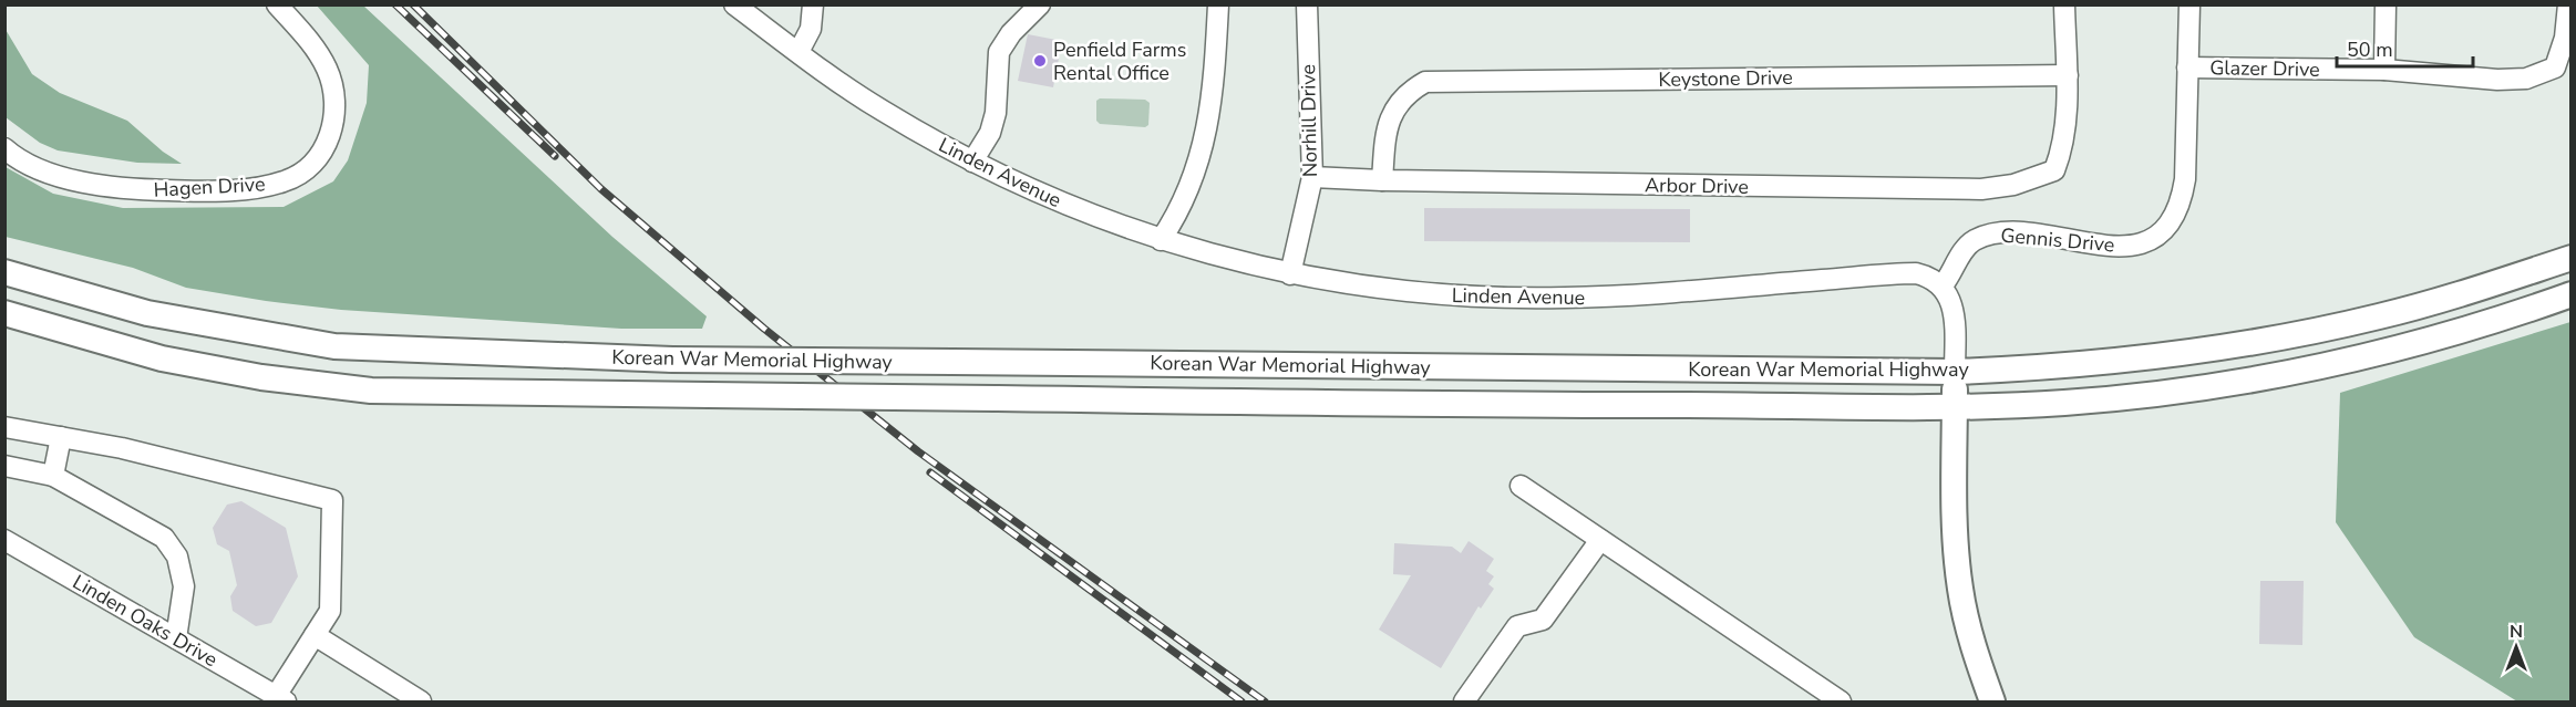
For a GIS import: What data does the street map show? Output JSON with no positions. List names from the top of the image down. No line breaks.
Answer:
{"streets":{"main road":["Korean War Memorial Highway"],"street":["Glazer Drive","Keystone Drive","Norhill Drive","Linden Avenue","Arbor Drive","Hagen Drive","Gennis Drive","Linden Oaks Drive"]},"crossings":[["Glazer Drive","Gennis Drive"],["Keystone Drive","Arbor Drive"],["Norhill Drive","Linden Avenue"],["Norhill Drive","Arbor Drive"],["Linden Avenue","Gennis Drive"]],"places":["Penfield Farms Rental Office"],"scale_bar":"50 m","north":"top"}
